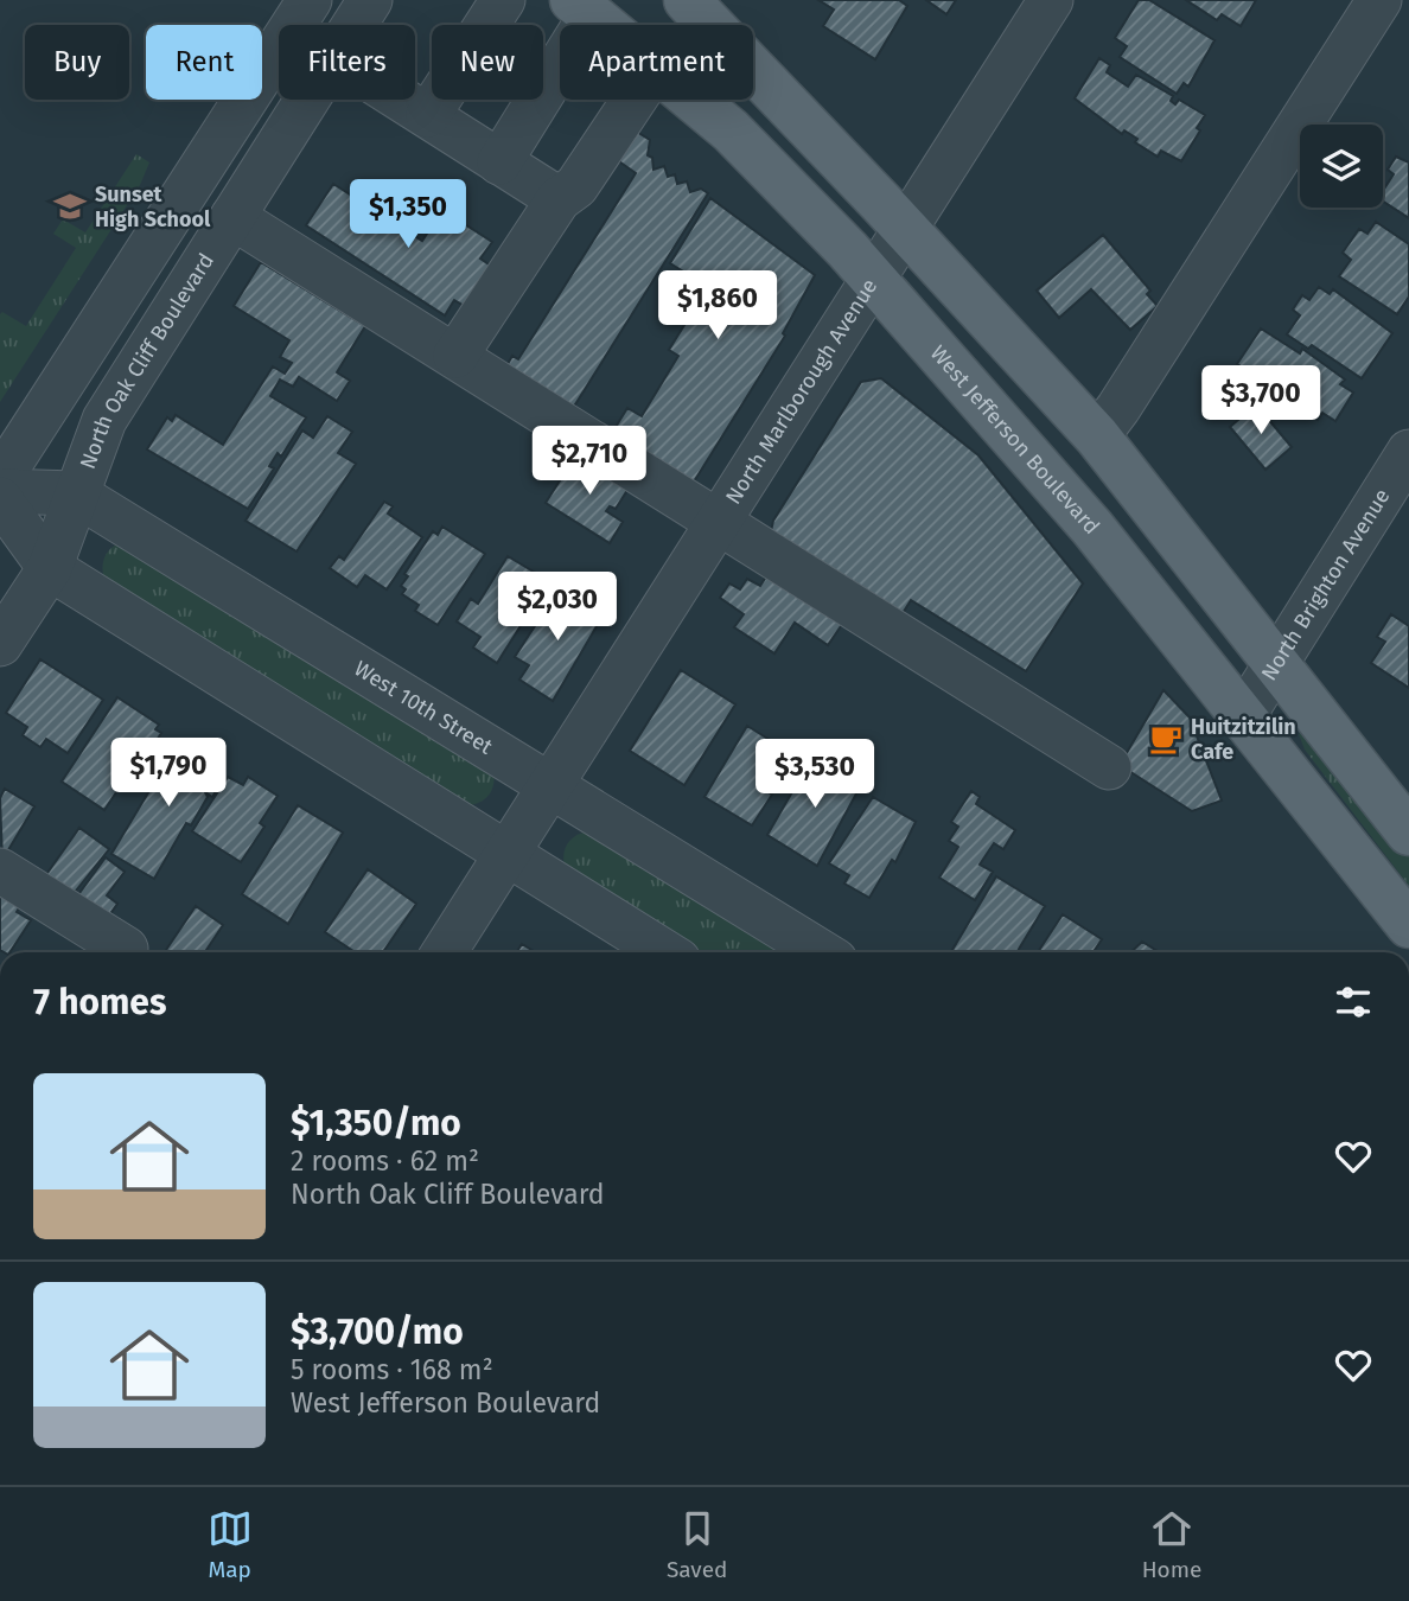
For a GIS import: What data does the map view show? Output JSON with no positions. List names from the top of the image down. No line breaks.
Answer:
{"streets":{"main road":["West Jefferson Boulevard"],"street":["North Oak Cliff Boulevard","North Marlborough Avenue","North Brighton Avenue","West 10th Street"]},"crossings":[["North Oak Cliff Boulevard","West 10th Street"],["North Marlborough Avenue","West Jefferson Boulevard"],["North Marlborough Avenue","West 10th Street"],["West Jefferson Boulevard","North Brighton Avenue"]],"places":{"school or university":["Sunset High School"],"cafe":["Huitzitzilin Cafe"]},"page":{"chip":["Buy","Rent","Filters","New","Apartment"],"price":["$1,350","$1,860","$3,700","$2,710","$2,030","$1,790","$3,530"],"heading":"7 homes","list":[{"name":"$1,350/mo","note":"2 rooms · 62 m² · North Oak Cliff Boulevard"},{"name":"$3,700/mo","note":"5 rooms · 168 m² · West Jefferson Boulevard"}],"tabs":["Map","Saved","Home"]}}
